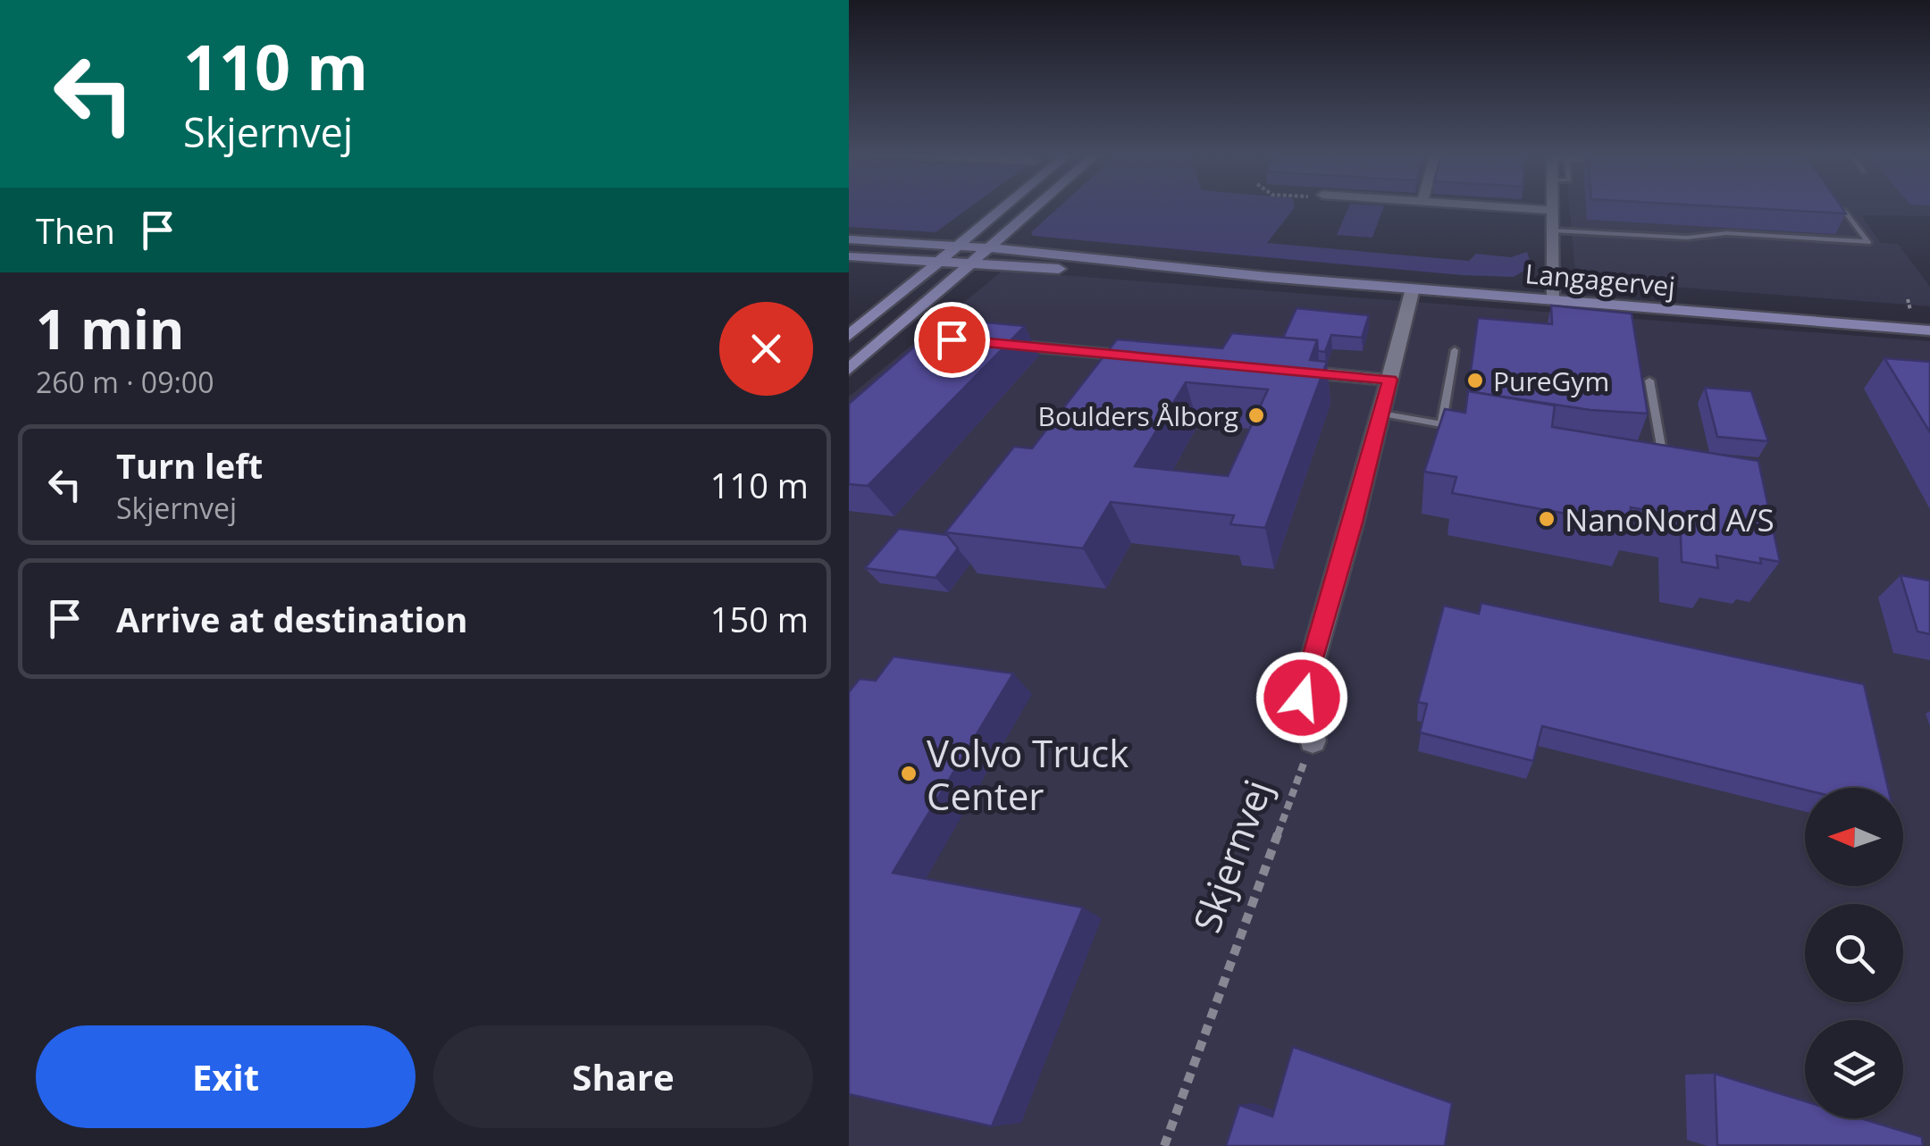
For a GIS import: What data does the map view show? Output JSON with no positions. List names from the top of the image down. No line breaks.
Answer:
{"streets":{"street":["Langagervej"],"path":["Skjernvej"]},"places":["PureGym","Boulders Ålborg","NanoNord A/S","Volvo Truck Center"],"north":"left","page":{"turn":["110 m","Skjernvej"],"then":"Then","heading":["1 min","260 m · 09:00"],"list":[{"name":"Turn left","note":"Skjernvej","value":"110 m"},{"name":"Arrive at destination","value":"150 m"}],"buttons":["Exit","Share"]}}
